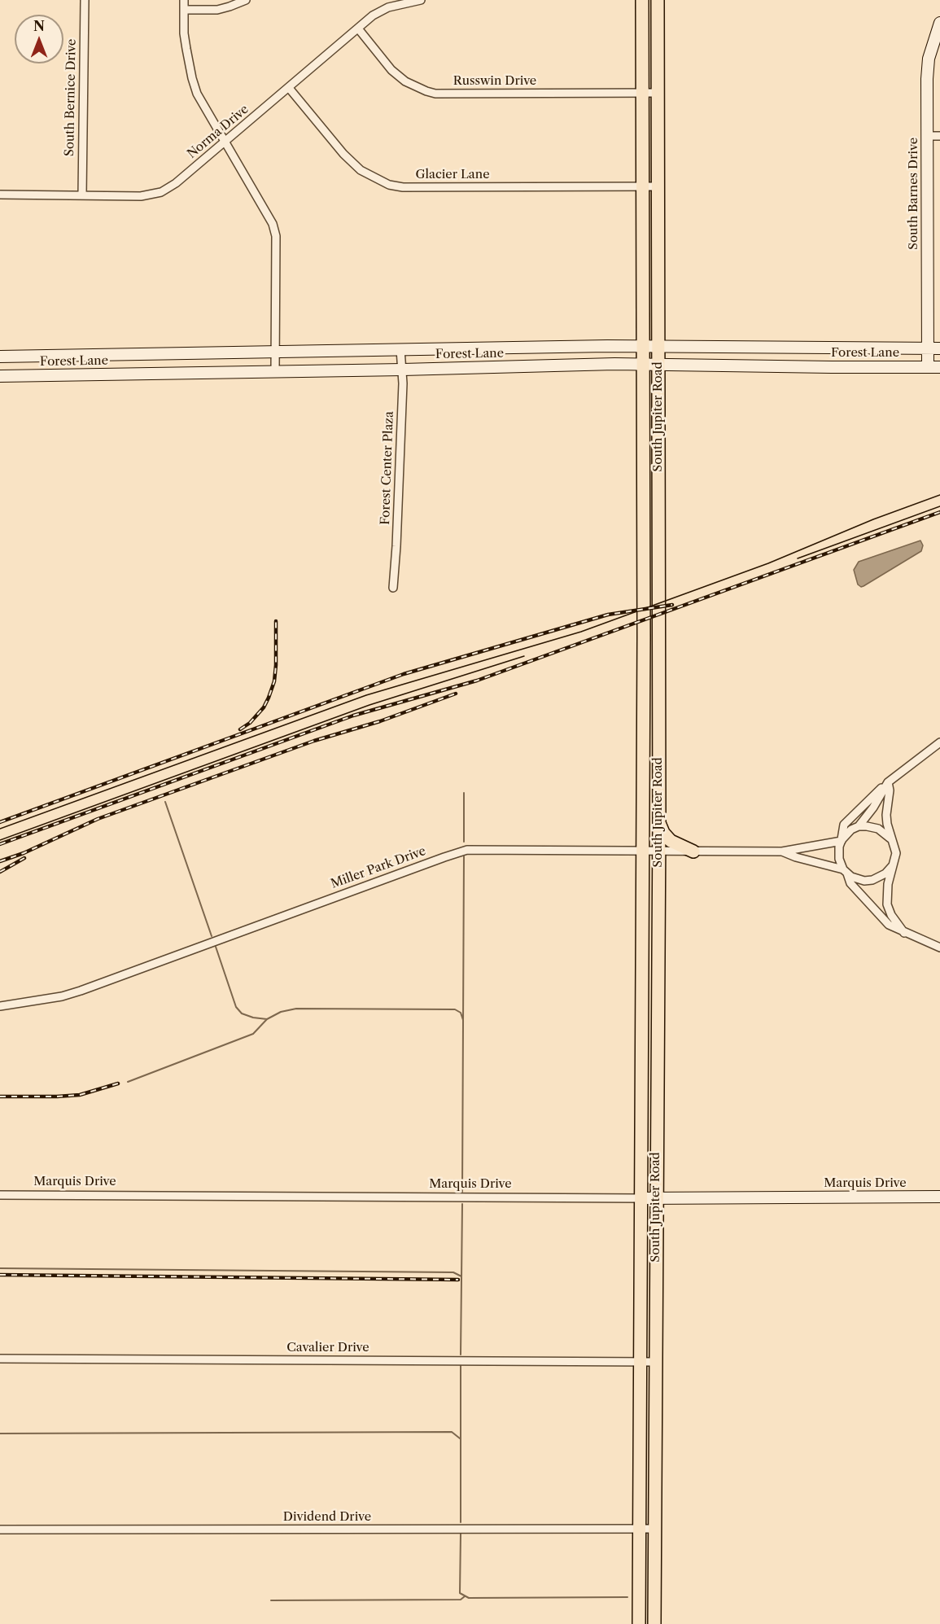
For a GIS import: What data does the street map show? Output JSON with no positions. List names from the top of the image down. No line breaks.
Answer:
{"streets":{"main road":["South Barnes Drive","Forest Lane","South Jupiter Road","Marquis Drive"],"street":["Russwin Drive","South Bernice Drive","Norma Drive","Glacier Lane","Forest Center Plaza","Miller Park Drive","Cavalier Drive","Dividend Drive"]},"crossings":[["Russwin Drive","Norma Drive"],["Russwin Drive","South Jupiter Road"],["South Bernice Drive","Norma Drive"],["Norma Drive","Glacier Lane"],["Glacier Lane","South Jupiter Road"],["South Barnes Drive","Forest Lane"],["Forest Lane","South Jupiter Road"],["Forest Lane","Forest Center Plaza"],["South Jupiter Road","Miller Park Drive"],["South Jupiter Road","Marquis Drive"],["South Jupiter Road","Cavalier Drive"],["South Jupiter Road","Dividend Drive"]],"north":"top"}
